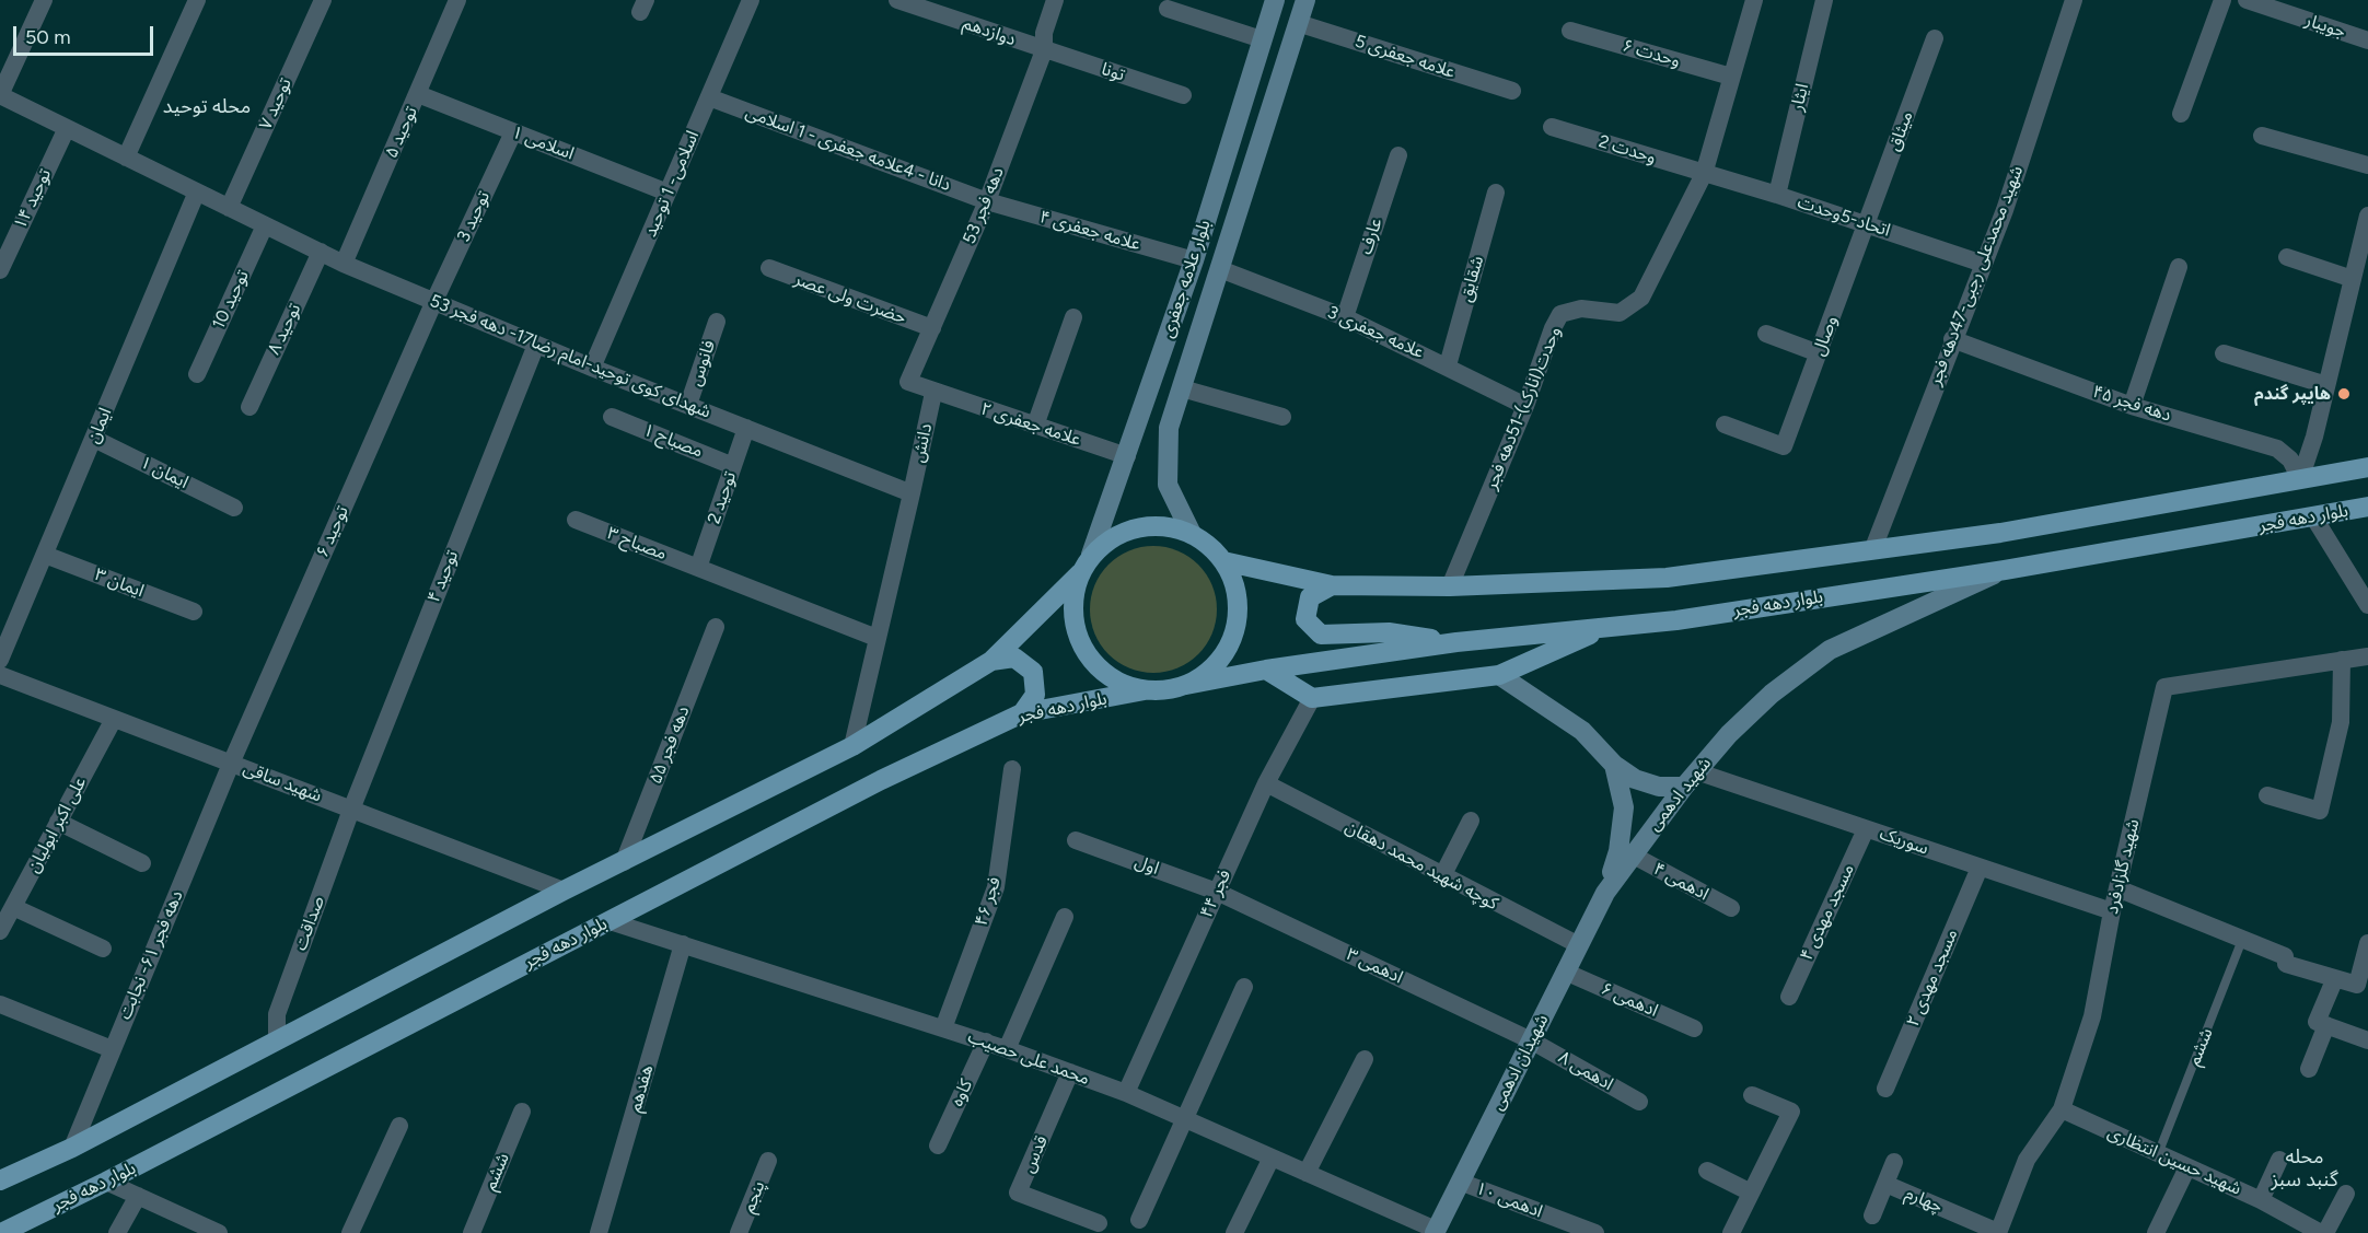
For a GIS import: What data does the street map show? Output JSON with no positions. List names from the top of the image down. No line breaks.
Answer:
{"streets":{"main road":["بلوار دهه فجر"],"street":["جویبار","دوازدهم","وحدت ۶","علامه جعفری 5","تونا","ایثار","توحید ۷","میثاق","توحید ۵","اسلامی ۱","دانا - 4علامه جعفری - 1 اسلامی","وحدت 2","اسلامی- 1 توحید","توحید ۱۴","دهه فجر 53","توحید 3","اتحاد-5وحدت","علامه جعفری ۴","عارف","شهید محمدعلی رجبی-47دهه فجر","بلوار علامه جعفری","شقایق","حضرت ولی عصر","توحید 10","توحید ۸","علامه جعفری 3","وصال","شهدای کوی توحید-امام رضا17- دهه فجر 53","فانوس","دهه فجر ۴۵","وحدت(انارک)-51دهه فجر","علامه جعفری ۲","ایمان","مصباح ۱","دانش","ایمان ۱","توحید 2","توحید ۶","مصباح ۳","توحید ۴","ایمان ۳","دهه فجر ۵۵","شهید ساقی","شهید ادهمی","علی اکبر ابولیان","سوریک","اول","کوچه شهید محمد دهقان","شهید گلزادفرد","ادهمی ۴","فجر ۴۴","فجر ۴۶","مسجد مهدی ۴","صداقت","دهه فجر ۶۱- نجابت","ادهمی ۳","مسجد مهدی ۲","ادهمی ۶","ششم","محمد علی حصیب","شهیدان ادهمی","ادهمی ۸","هفدهم","کاوه","قدس","شهید حسین انتظاری","پنجم","ادهمی ۱۰","چهارم"]},"crossings":[["دوازدهم","تونا"],["دوازدهم","دهه فجر 53"],["وحدت ۶","وحدت(انارک)-51دهه فجر"],["علامه جعفری 5","بلوار علامه جعفری"],["تونا","دهه فجر 53"],["ایثار","اتحاد-5وحدت"],["توحید ۷","شهدای کوی توحید-امام رضا17- دهه فجر 53"],["میثاق","اتحاد-5وحدت"],["میثاق","وصال"],["توحید ۵","اسلامی ۱"],["توحید ۵","شهدای کوی توحید-امام رضا17- دهه فجر 53"],["اسلامی ۱","اسلامی- 1 توحید"],["اسلامی ۱","توحید 3"],["دانا - 4علامه جعفری - 1 اسلامی","اسلامی- 1 توحید"],["دانا - 4علامه جعفری - 1 اسلامی","دهه فجر 53"],["دانا - 4علامه جعفری - 1 اسلامی","علامه جعفری ۴"],["وحدت 2","اتحاد-5وحدت"],["وحدت 2","وحدت(انارک)-51دهه فجر"],["اسلامی- 1 توحید","شهدای کوی توحید-امام رضا17- دهه فجر 53"],["توحید ۱۴","شهدای کوی توحید-امام رضا17- دهه فجر 53"],["دهه فجر 53","علامه جعفری ۴"],["دهه فجر 53","حضرت ولی عصر"],["دهه فجر 53","علامه جعفری ۲"],["دهه فجر 53","دانش"],["توحید 3","شهدای کوی توحید-امام رضا17- دهه فجر 53"],["توحید 3","توحید ۶"],["اتحاد-5وحدت","شهید محمدعلی رجبی-47دهه فجر"],["اتحاد-5وحدت","وصال"],["اتحاد-5وحدت","وحدت(انارک)-51دهه فجر"],["علامه جعفری ۴","بلوار علامه جعفری"],["عارف","علامه جعفری 3"],["شهید محمدعلی رجبی-47دهه فجر","دهه فجر ۴۵"],["بلوار علامه جعفری","علامه جعفری 3"],["بلوار علامه جعفری","علامه جعفری ۲"],["بلوار علامه جعفری","بلوار دهه فجر"],["شقایق","علامه جعفری 3"],["توحید 10","شهدای کوی توحید-امام رضا17- دهه فجر 53"],["توحید ۸","شهدای کوی توحید-امام رضا17- دهه فجر 53"],["علامه جعفری 3","وحدت(انارک)-51دهه فجر"],["شهدای کوی توحید-امام رضا17- دهه فجر 53","فانوس"],["شهدای کوی توحید-امام رضا17- دهه فجر 53","ایمان"],["شهدای کوی توحید-امام رضا17- دهه فجر 53","دانش"],["شهدای کوی توحید-امام رضا17- دهه فجر 53","توحید 2"],["شهدای کوی توحید-امام رضا17- دهه فجر 53","توحید ۶"],["شهدای کوی توحید-امام رضا17- دهه فجر 53","توحید ۴"],["علامه جعفری ۲","دانش"],["ایمان","ایمان ۱"],["ایمان","ایمان ۳"],["مصباح ۱","توحید 2"],["توحید 2","مصباح ۳"],["بلوار دهه فجر","شهید ادهمی"],["بلوار دهه فجر","محمد علی حصیب"],["توحید ۶","شهید ساقی"],["توحید ۶","دهه فجر ۶۱- نجابت"],["توحید ۴","شهید ساقی"],["توحید ۴","صداقت"],["شهید ساقی","علی اکبر ابولیان"],["شهید ساقی","صداقت"],["شهید ساقی","دهه فجر ۶۱- نجابت"],["شهید ادهمی","سوریک"],["شهید ادهمی","ادهمی ۴"],["شهید ادهمی","شهیدان ادهمی"],["سوریک","شهید گلزادفرد"],["سوریک","مسجد مهدی ۴"],["سوریک","مسجد مهدی ۲"],["اول","فجر ۴۴"],["اول","ادهمی ۳"],["کوچه شهید محمد دهقان","فجر ۴۴"],["کوچه شهید محمد دهقان","شهیدان ادهمی"],["شهید گلزادفرد","شهید حسین انتظاری"],["شهید گلزادفرد","چهارم"],["فجر ۴۴","ادهمی ۳"],["فجر ۴۴","محمد علی حصیب"],["فجر ۴۶","محمد علی حصیب"],["ادهمی ۳","شهیدان ادهمی"],["ادهمی ۳","ادهمی ۸"],["ادهمی ۶","شهیدان ادهمی"],["ششم","شهید حسین انتظاری"],["محمد علی حصیب","شهیدان ادهمی"],["محمد علی حصیب","هفدهم"],["محمد علی حصیب","کاوه"],["محمد علی حصیب","قدس"],["شهیدان ادهمی","ادهمی ۸"],["شهیدان ادهمی","ادهمی ۱۰"]],"districts":["محله توحید","محله گنبد سبز"],"places":["هایپر گندم"],"scale_bar":"50 m"}
